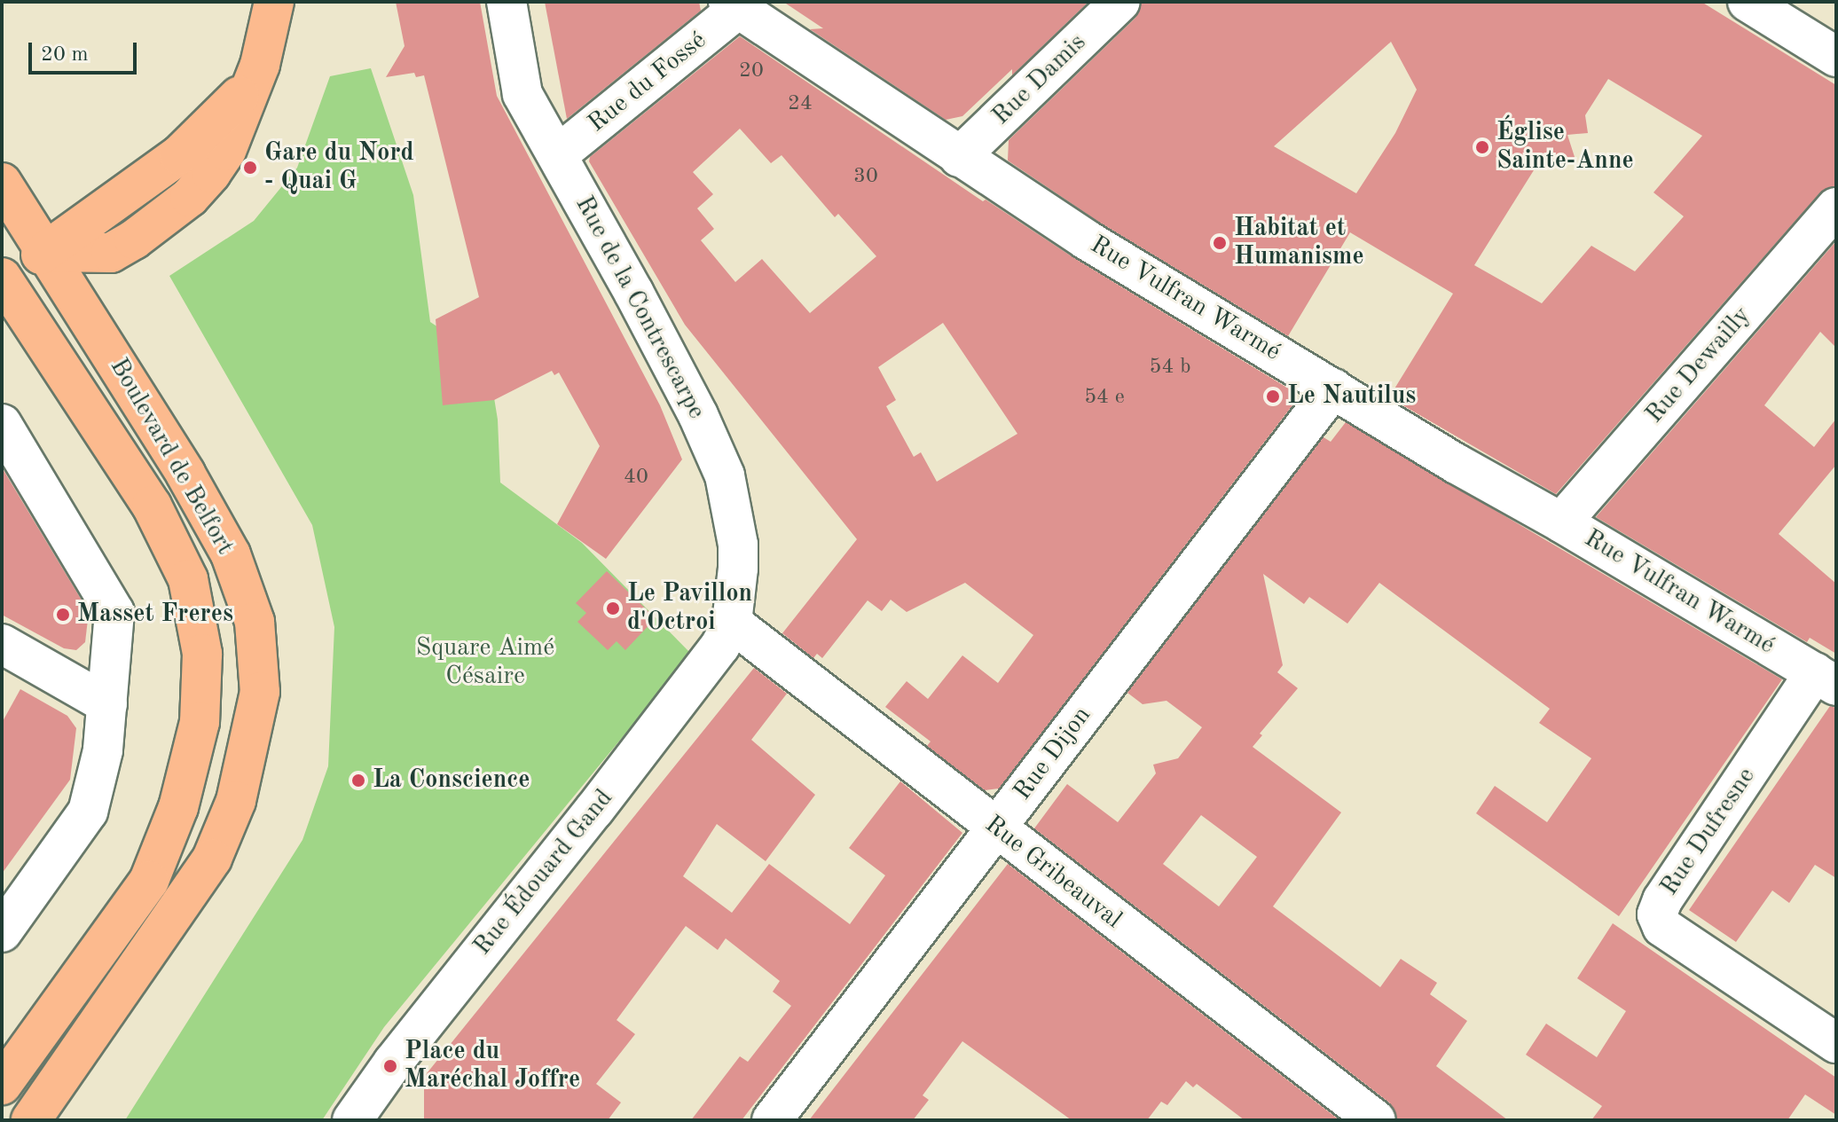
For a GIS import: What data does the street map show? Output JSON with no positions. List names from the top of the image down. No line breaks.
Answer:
{"streets":{"main road":["Boulevard de Belfort"],"street":["Rue Damis","Rue du Fossé","Rue Vulfran Warmé","Rue de la Contrescarpe","Rue Dewailly","Rue Dijon","Rue Dufresne","Rue Édouard Gand","Rue Gribeauval"]},"crossings":[["Rue Damis","Rue Vulfran Warmé"],["Rue du Fossé","Rue Vulfran Warmé"],["Rue du Fossé","Rue de la Contrescarpe"],["Rue Vulfran Warmé","Rue Dewailly"],["Rue Vulfran Warmé","Rue Dijon"],["Rue Vulfran Warmé","Rue Dufresne"],["Rue de la Contrescarpe","Rue Édouard Gand"],["Rue de la Contrescarpe","Rue Gribeauval"],["Rue Dijon","Rue Gribeauval"],["Rue Édouard Gand","Rue Gribeauval"]],"parks":["Square Aimé Césaire"],"places":["Église Sainte-Anne","Gare du Nord - Quai G","Habitat et Humanisme","Le Nautilus","Le Pavillon d'Octroi","Masset Freres","La Conscience","Place du Maréchal Joffre"],"house_numbers":["20","24","30","54 b","54 e","40"],"scale_bar":"20 m"}
